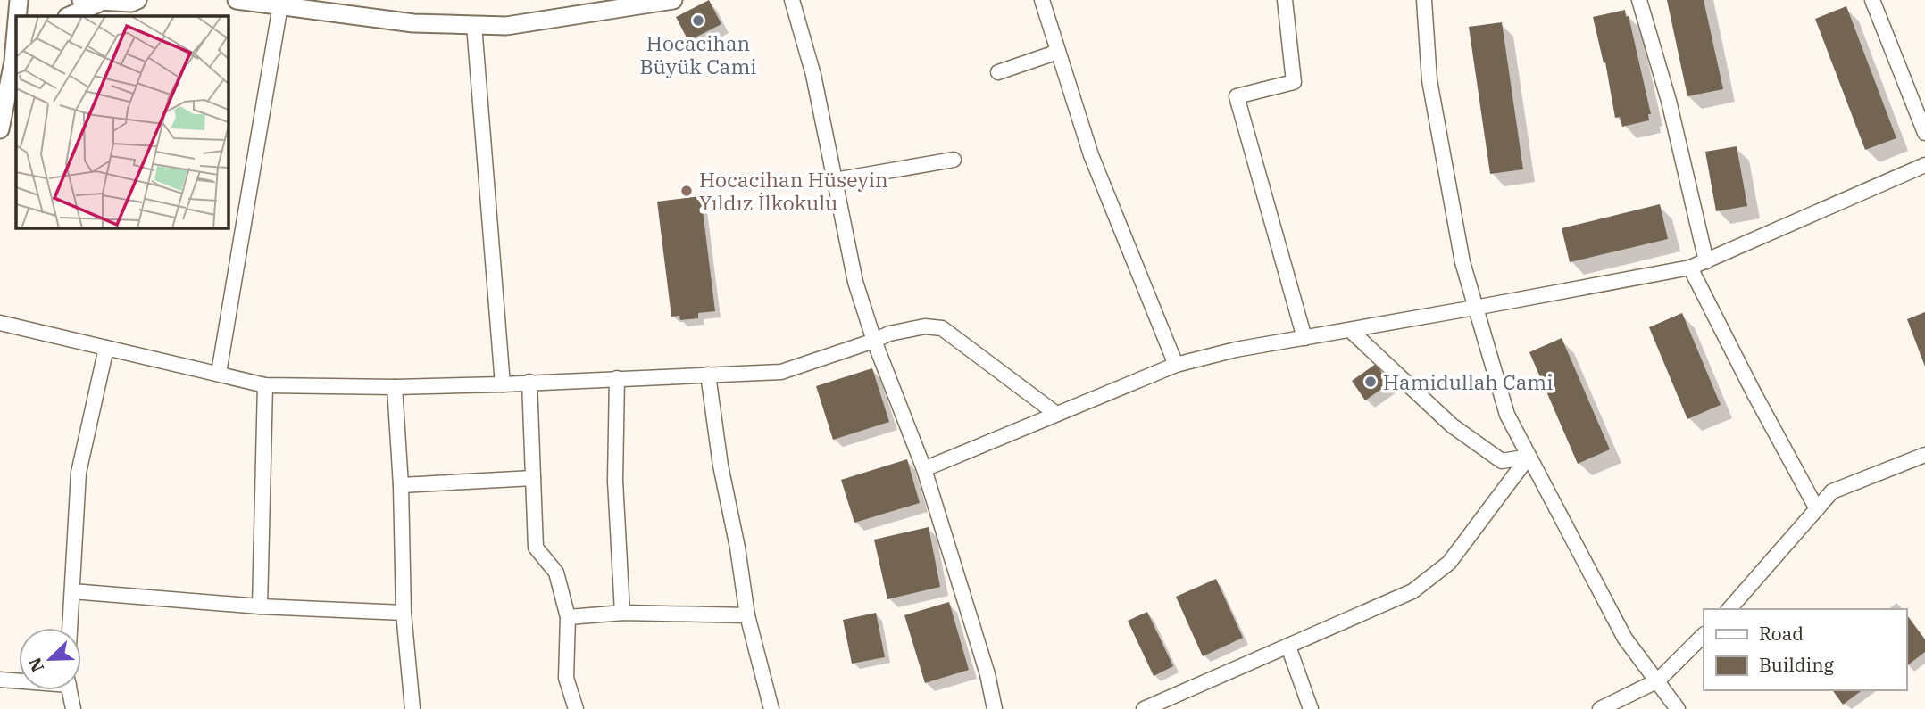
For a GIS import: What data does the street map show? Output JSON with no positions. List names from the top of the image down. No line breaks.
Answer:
{"places":["Hocacihan Büyük Cami","Hocacihan Hüseyin Yıldız İlkokulu","Hamidullah Cami"],"legend":["Road","Building"],"north":"bottom left"}
